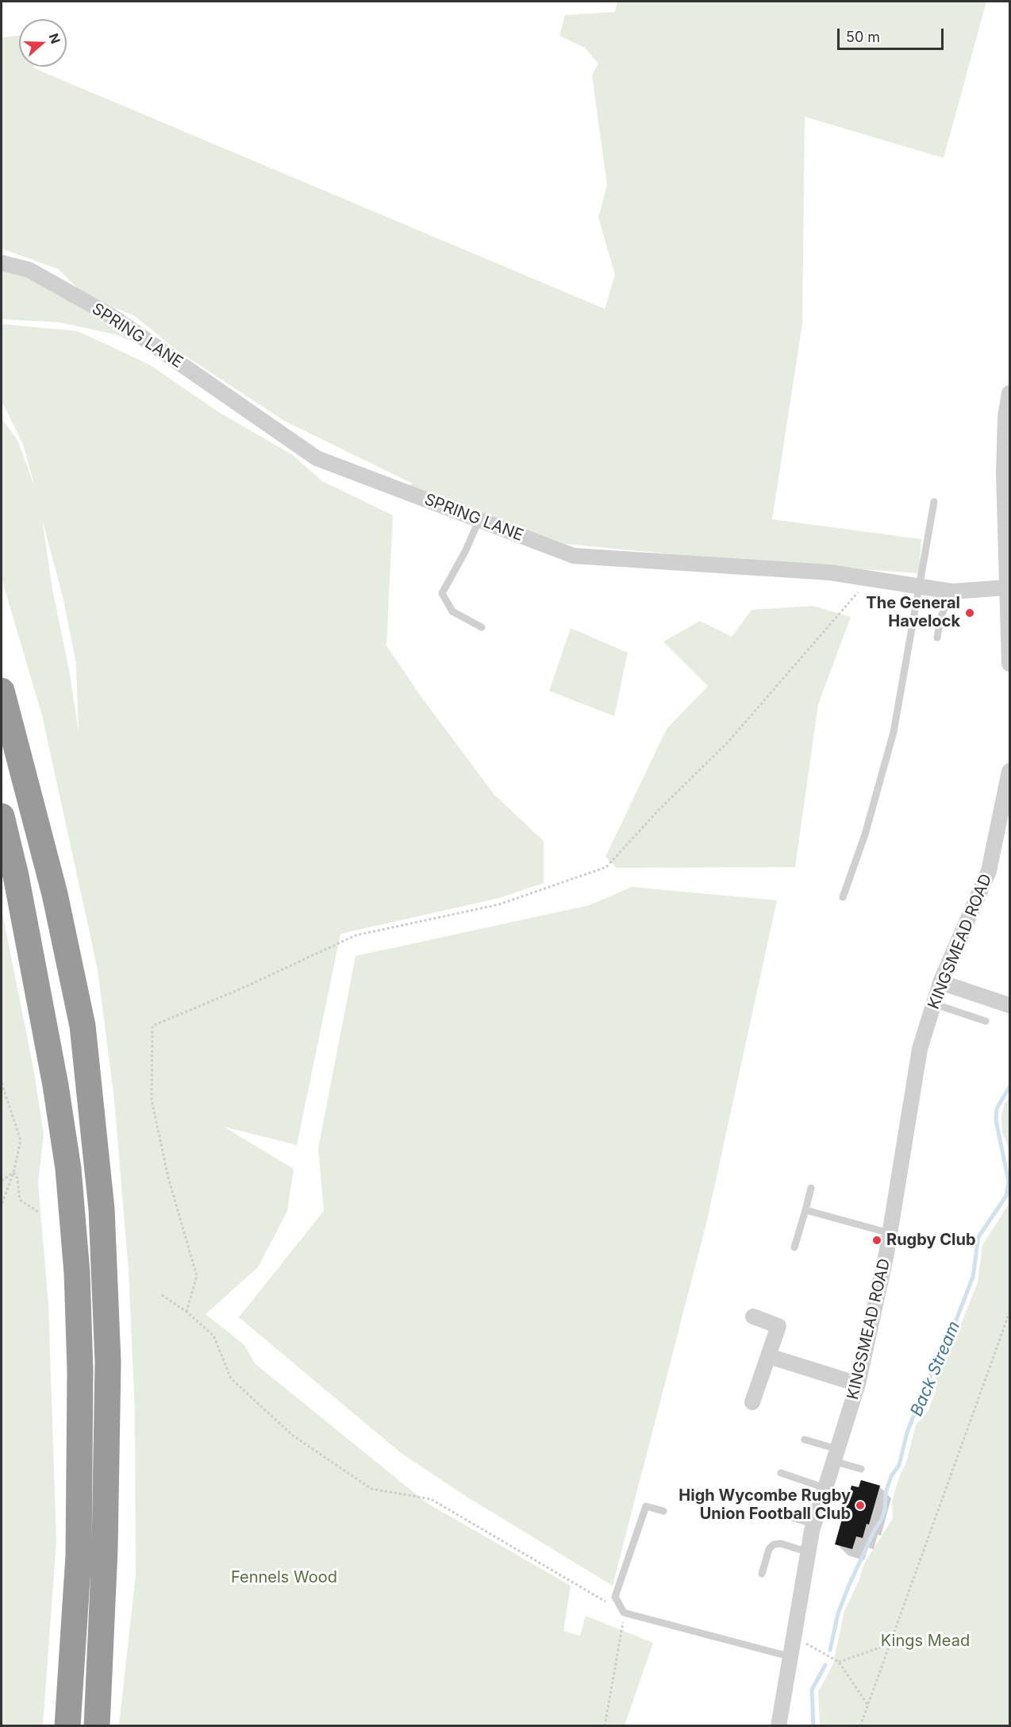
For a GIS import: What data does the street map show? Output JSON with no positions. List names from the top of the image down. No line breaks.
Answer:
{"streets":{"street":["SPRING LANE","KINGSMEAD ROAD"]},"water":["Back Stream"],"parks":["Fennels Wood","Kings Mead"],"places":["The General Havelock","Rugby Club","High Wycombe Rugby Union Football Club"],"scale_bar":"50 m","north":"right"}
